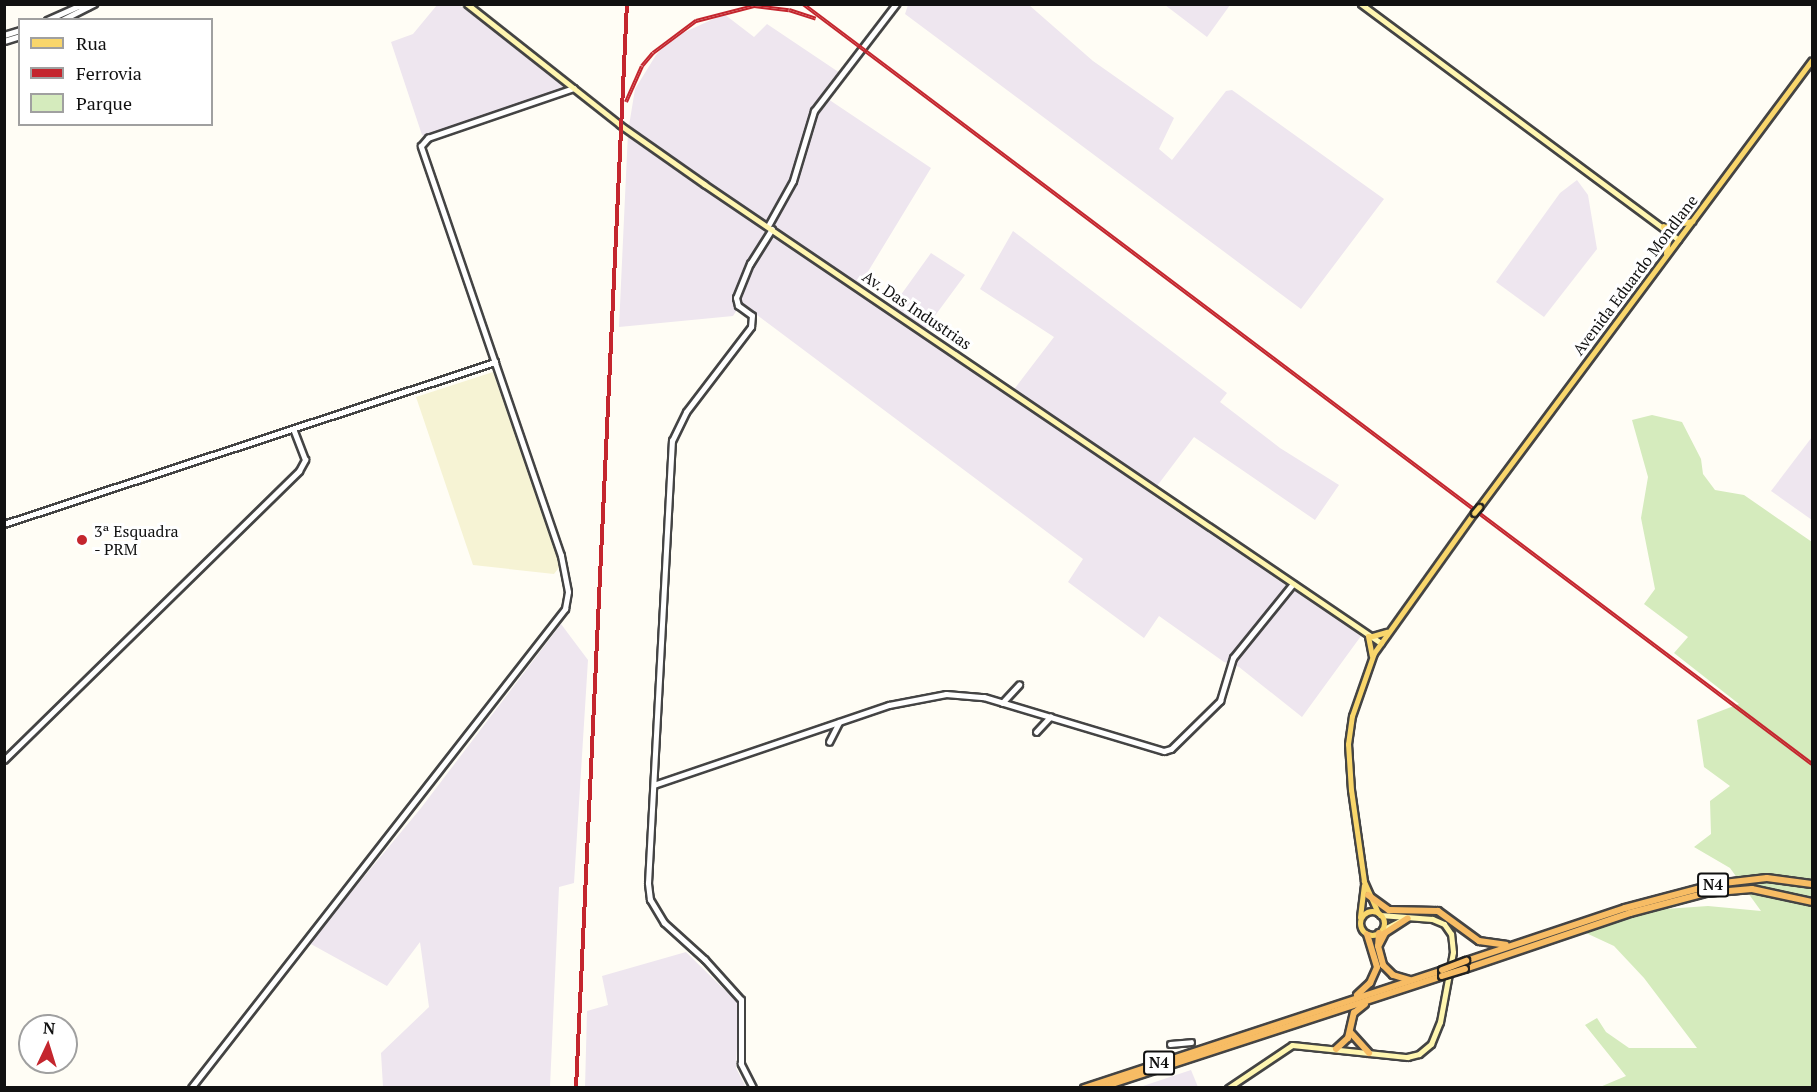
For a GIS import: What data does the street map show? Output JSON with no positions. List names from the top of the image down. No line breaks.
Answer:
{"streets":{"highway":["N4"],"main road":["Avenida Eduardo Mondlane","Av. Das Industrias"]},"crossings":[["Avenida Eduardo Mondlane","Av. Das Industrias"]],"places":["3ª Esquadra - PRM"],"legend":["Rua","Ferrovia","Parque"],"north":"top"}
